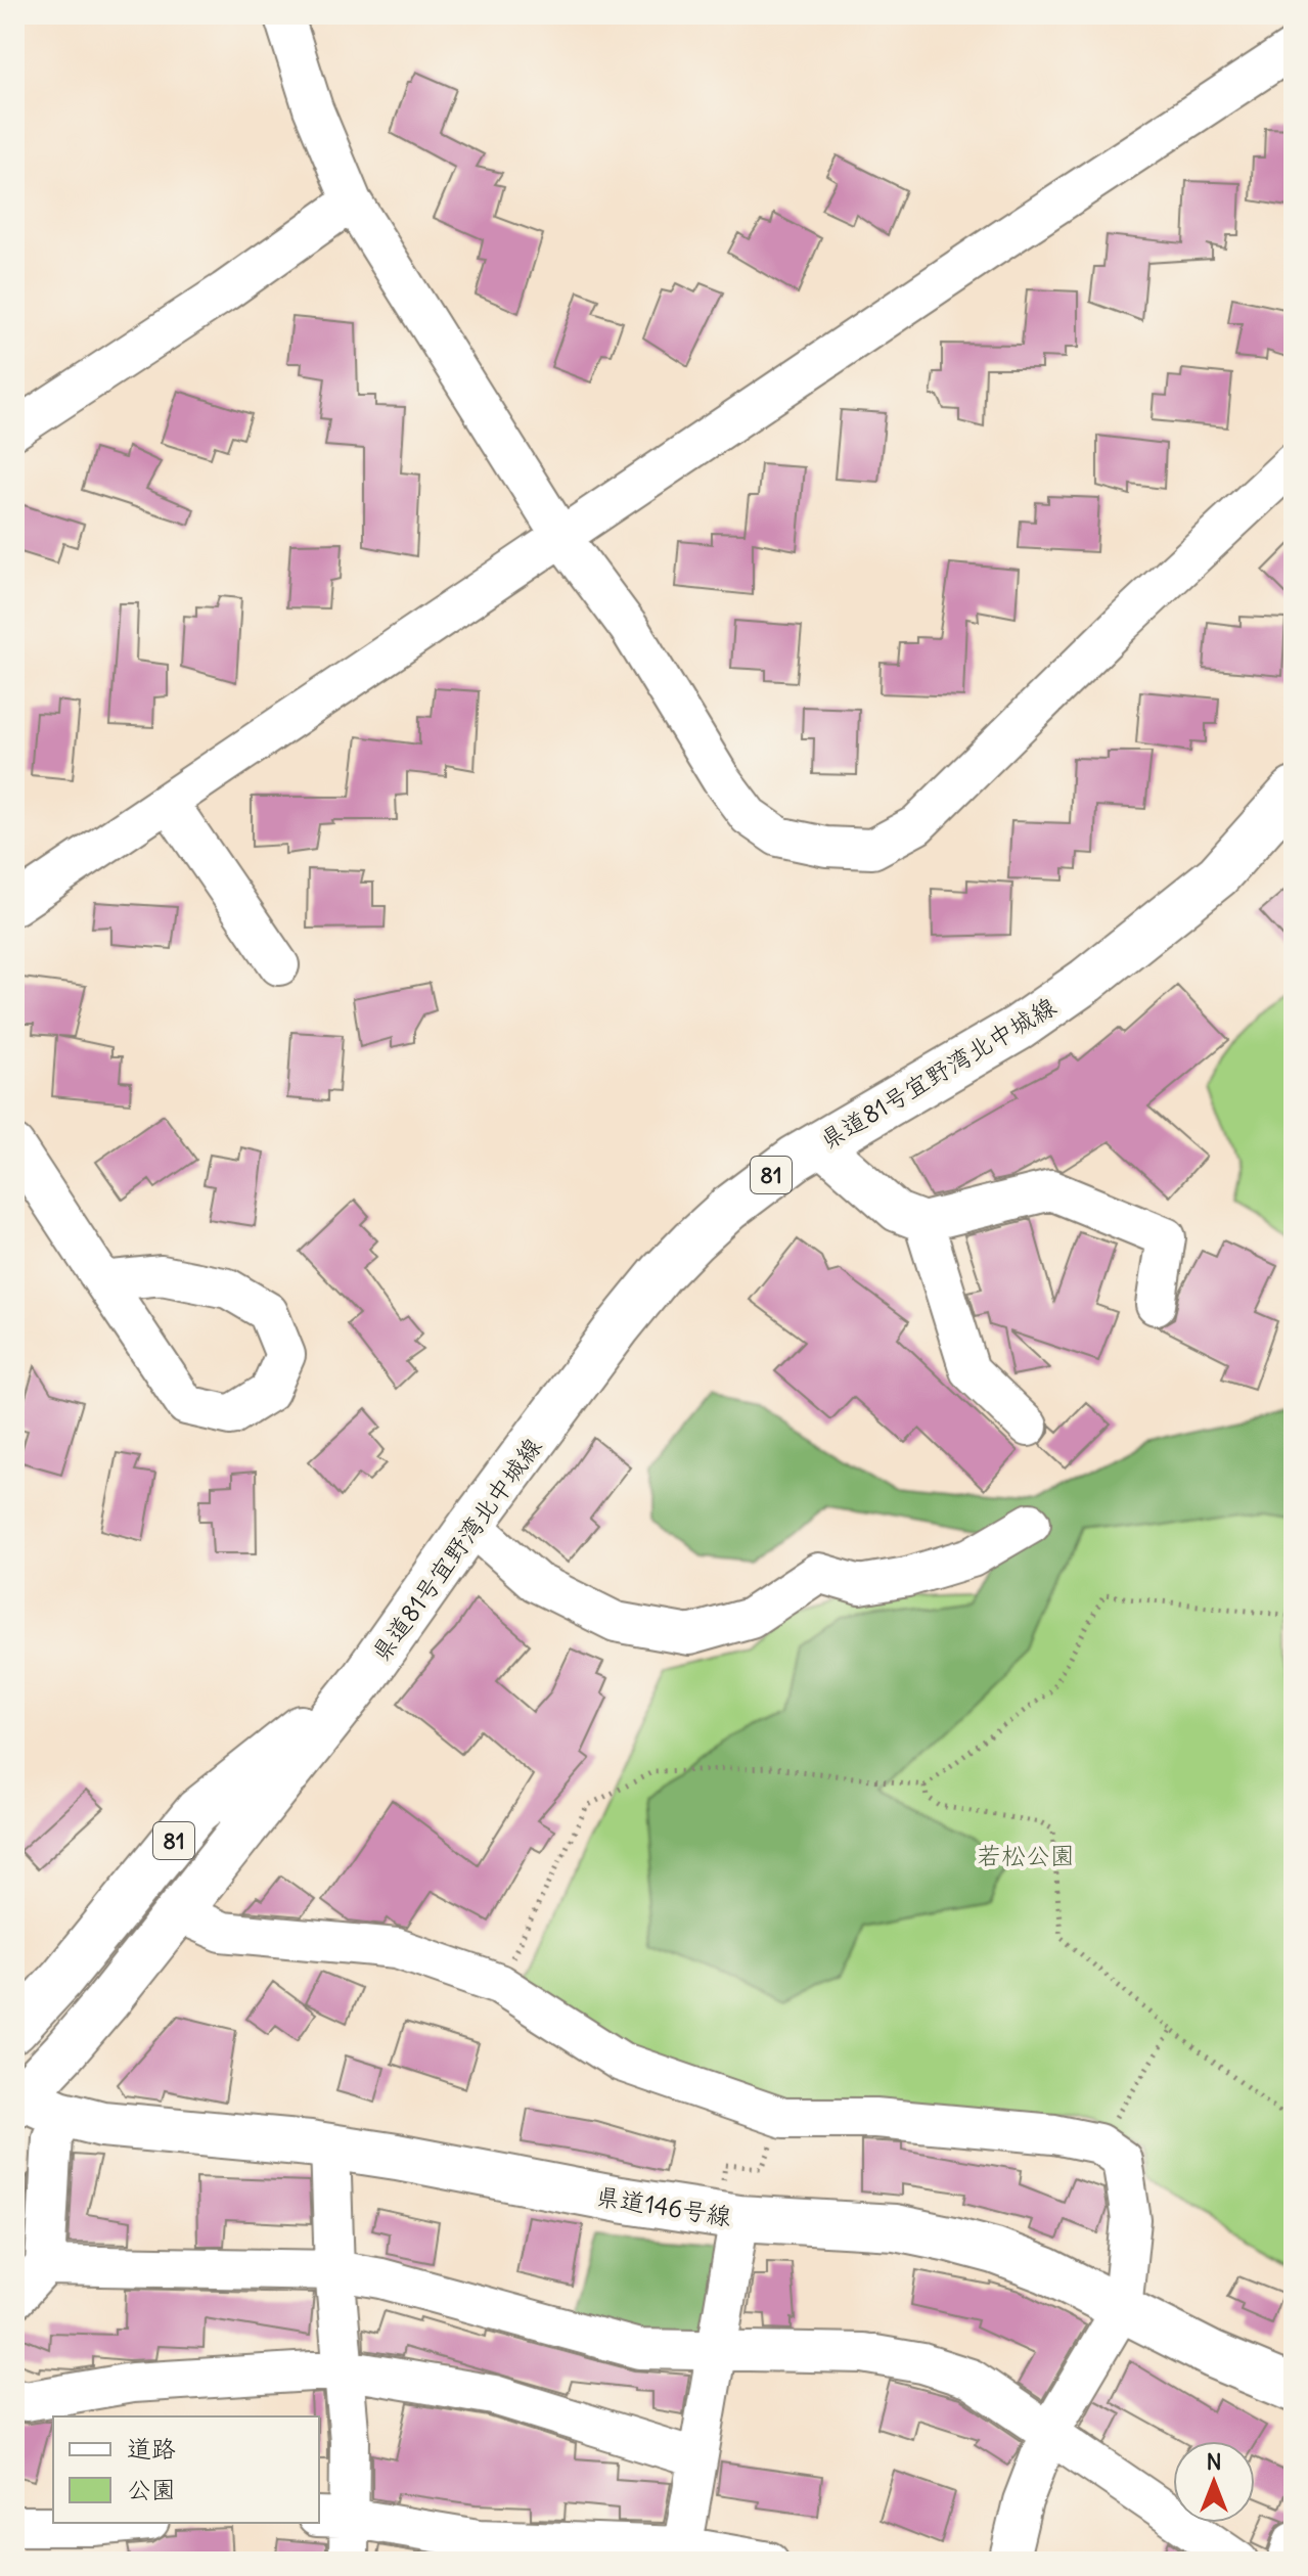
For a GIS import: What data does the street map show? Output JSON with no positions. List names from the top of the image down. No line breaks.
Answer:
{"streets":{"main road":["県道81号宜野湾北中城線","81","県道146号線"]},"crossings":[["県道81号宜野湾北中城線","県道146号線"]],"parks":["若松公園"],"legend":["道路","公園"],"north":"top"}
